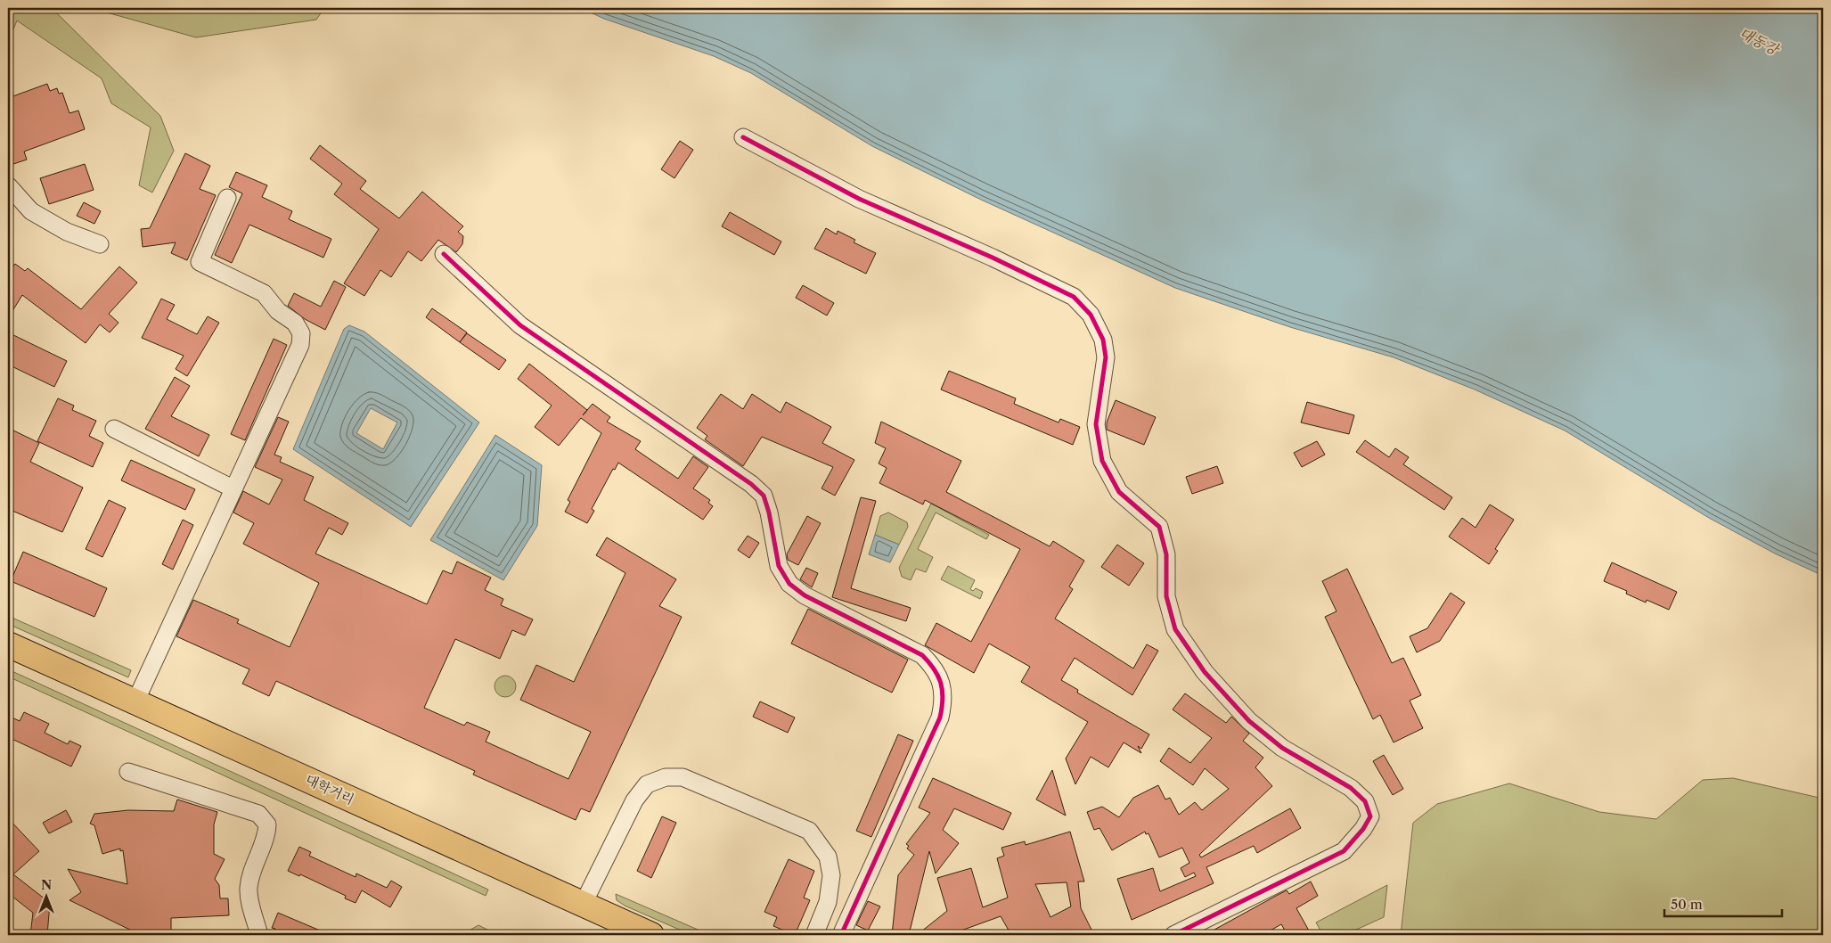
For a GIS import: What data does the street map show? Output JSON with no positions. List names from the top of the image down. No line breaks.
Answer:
{"streets":{"main road":["대학거리"]},"water":["대동강"],"scale_bar":"50 m","north":"top"}
